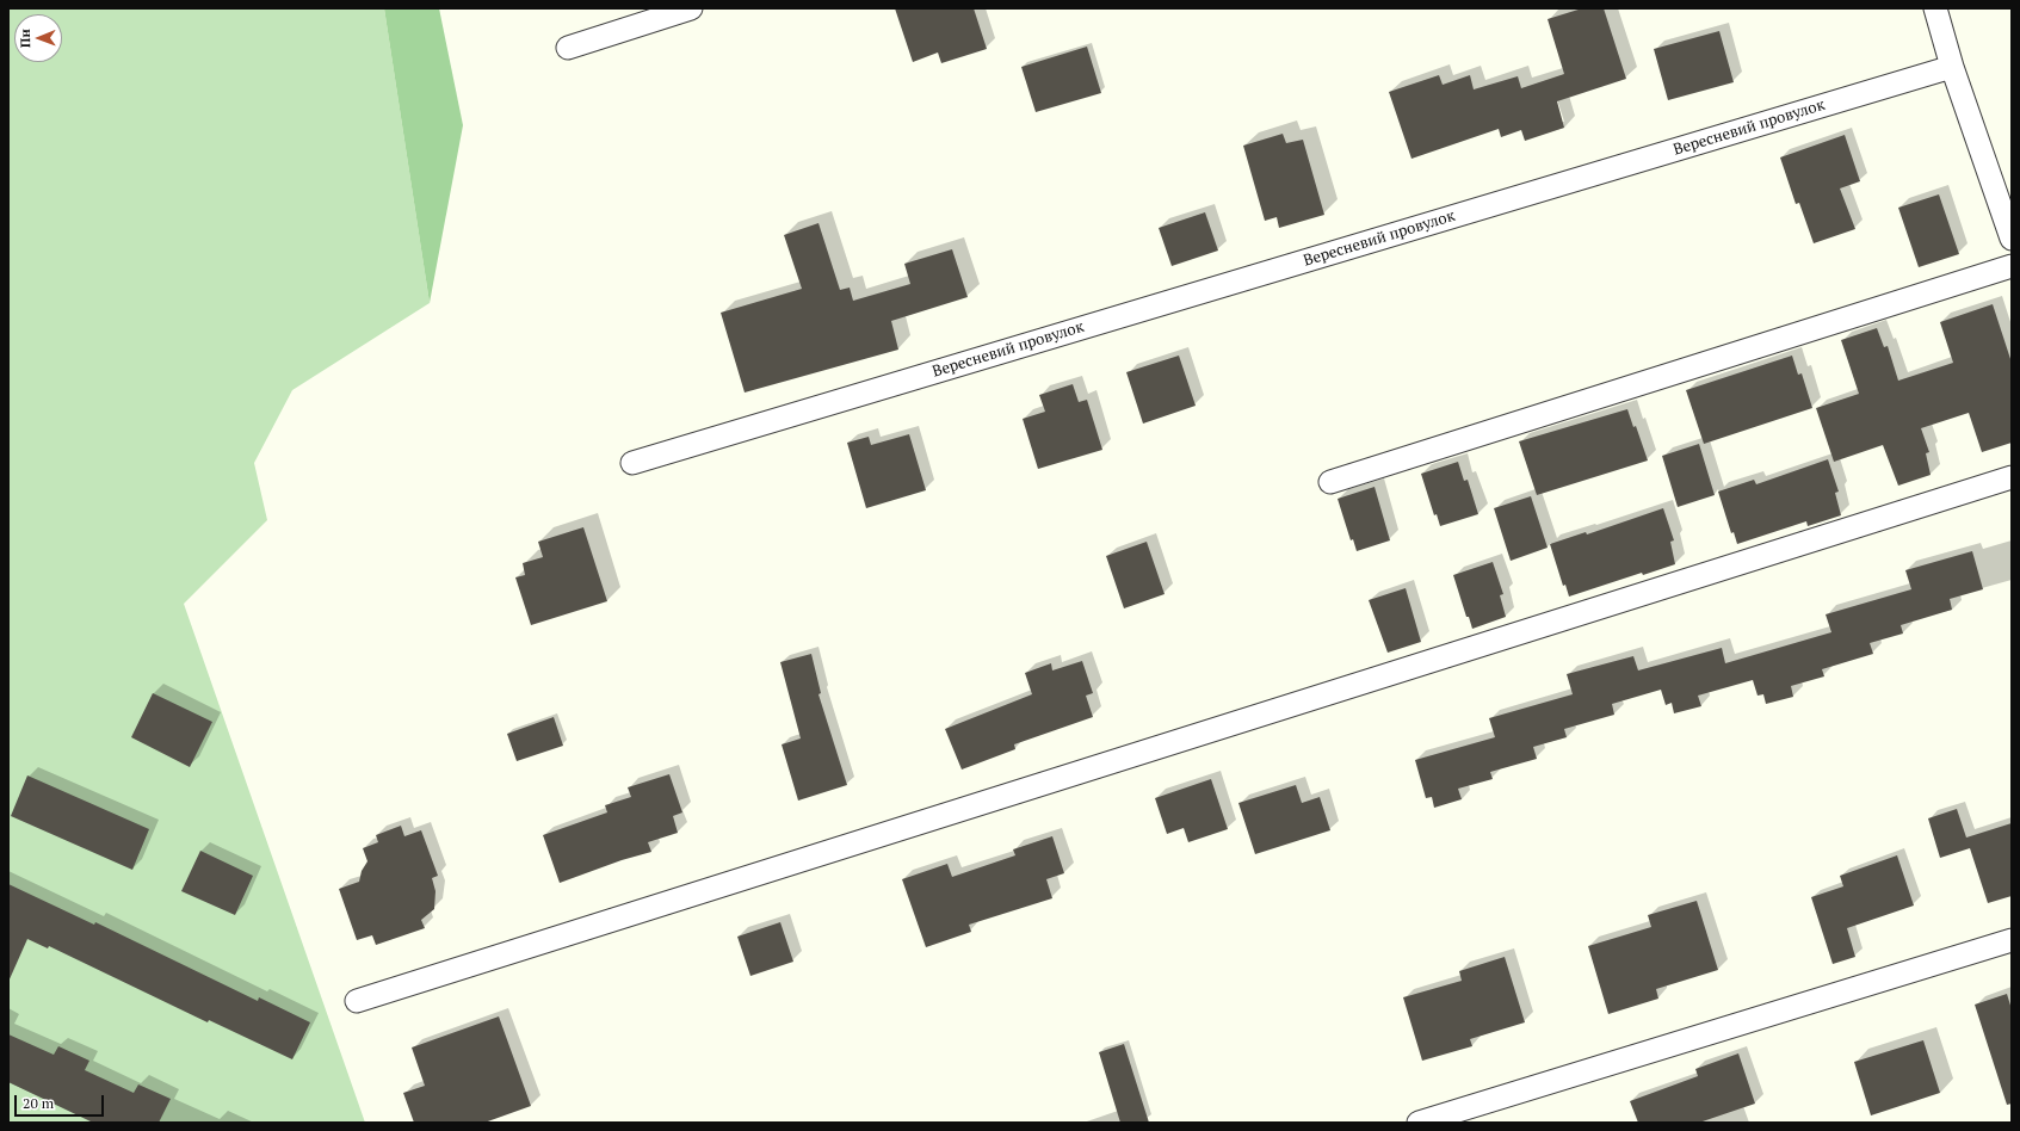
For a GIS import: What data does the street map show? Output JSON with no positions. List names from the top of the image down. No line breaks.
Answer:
{"streets":{"street":["Вересневий провулок"]},"scale_bar":"20 m","north":"left"}
